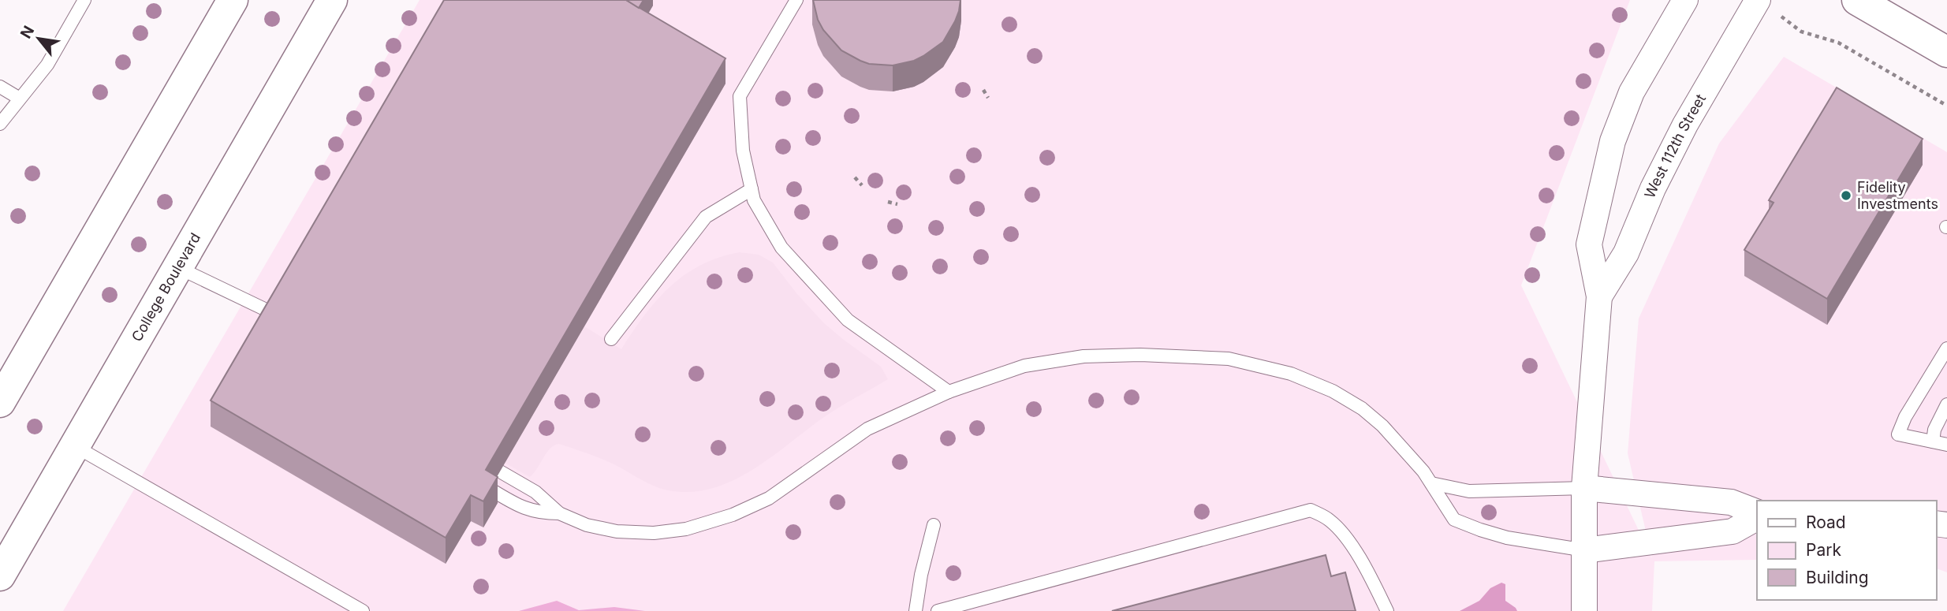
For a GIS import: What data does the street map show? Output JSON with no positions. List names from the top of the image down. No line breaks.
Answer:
{"streets":{"main road":["College Boulevard"],"street":["West 112th Street"]},"places":["Fidelity Investments"],"legend":["Road","Park","Building"],"north":"top left"}
